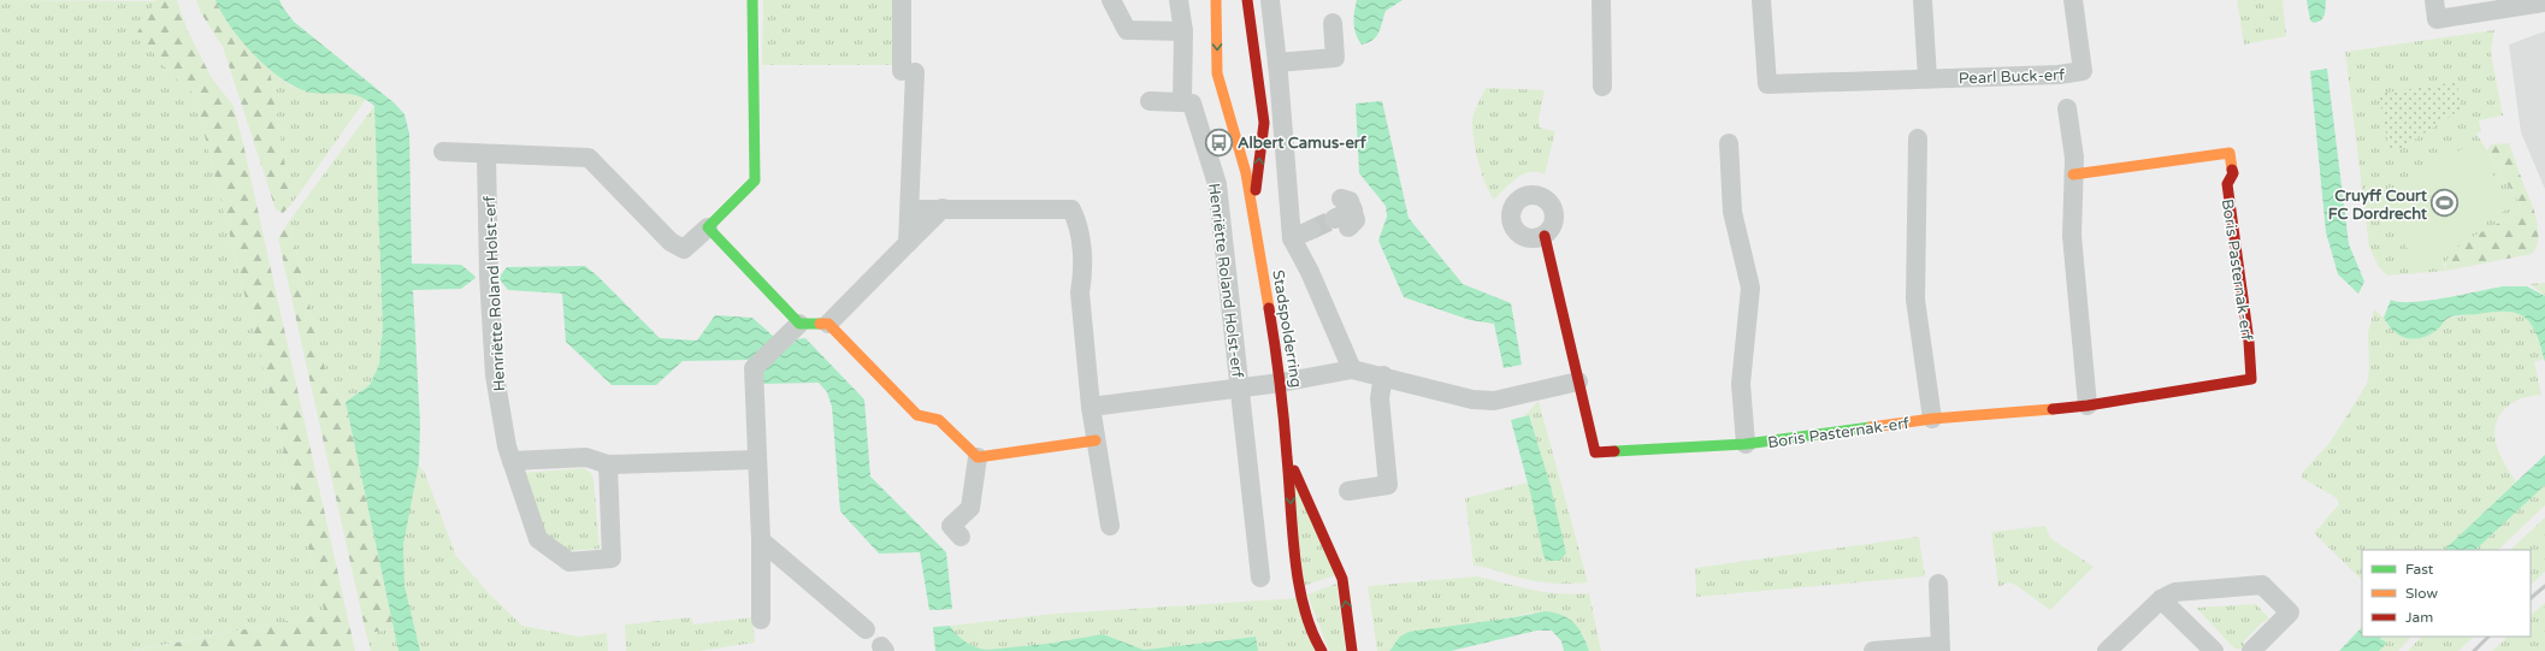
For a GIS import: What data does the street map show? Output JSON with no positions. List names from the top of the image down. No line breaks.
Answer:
{"streets":{"street":["Pearl Buck-erf","Boris Pasternak-erf","Henriëtte Roland Holst-erf","Stadspolderring"]},"crossings":[["Henriëtte Roland Holst-erf","Stadspolderring"]],"places":{"bus stop":["Albert Camus-erf"],"sports":["Cruyff Court FC Dordrecht"]},"legend":["Fast","Slow","Jam"]}
